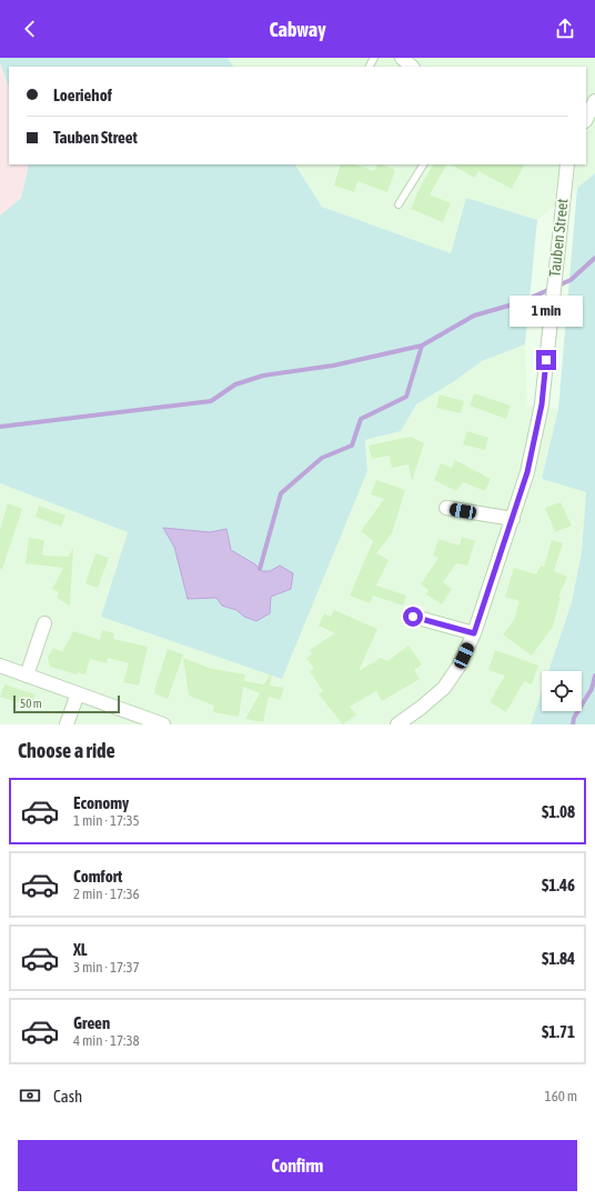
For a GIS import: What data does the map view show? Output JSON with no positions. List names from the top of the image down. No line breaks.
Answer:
{"streets":{"street":["Tauben Street"]},"scale_bar":"50 m","page":{"header":"Cabway","banner":["Loeriehof","Tauben Street"],"bubble":"1 min","scale":"50 m","heading":"Choose a ride","list":[{"name":"Economy","note":"1 min · 17:35","value":"$1.08"},{"name":"Comfort","note":"2 min · 17:36","value":"$1.46"},{"name":"XL","note":"3 min · 17:37","value":"$1.84"},{"name":"Green","note":"4 min · 17:38","value":"$1.71"}],"pay":["Cash","160 m"],"buttons":"Confirm"}}
